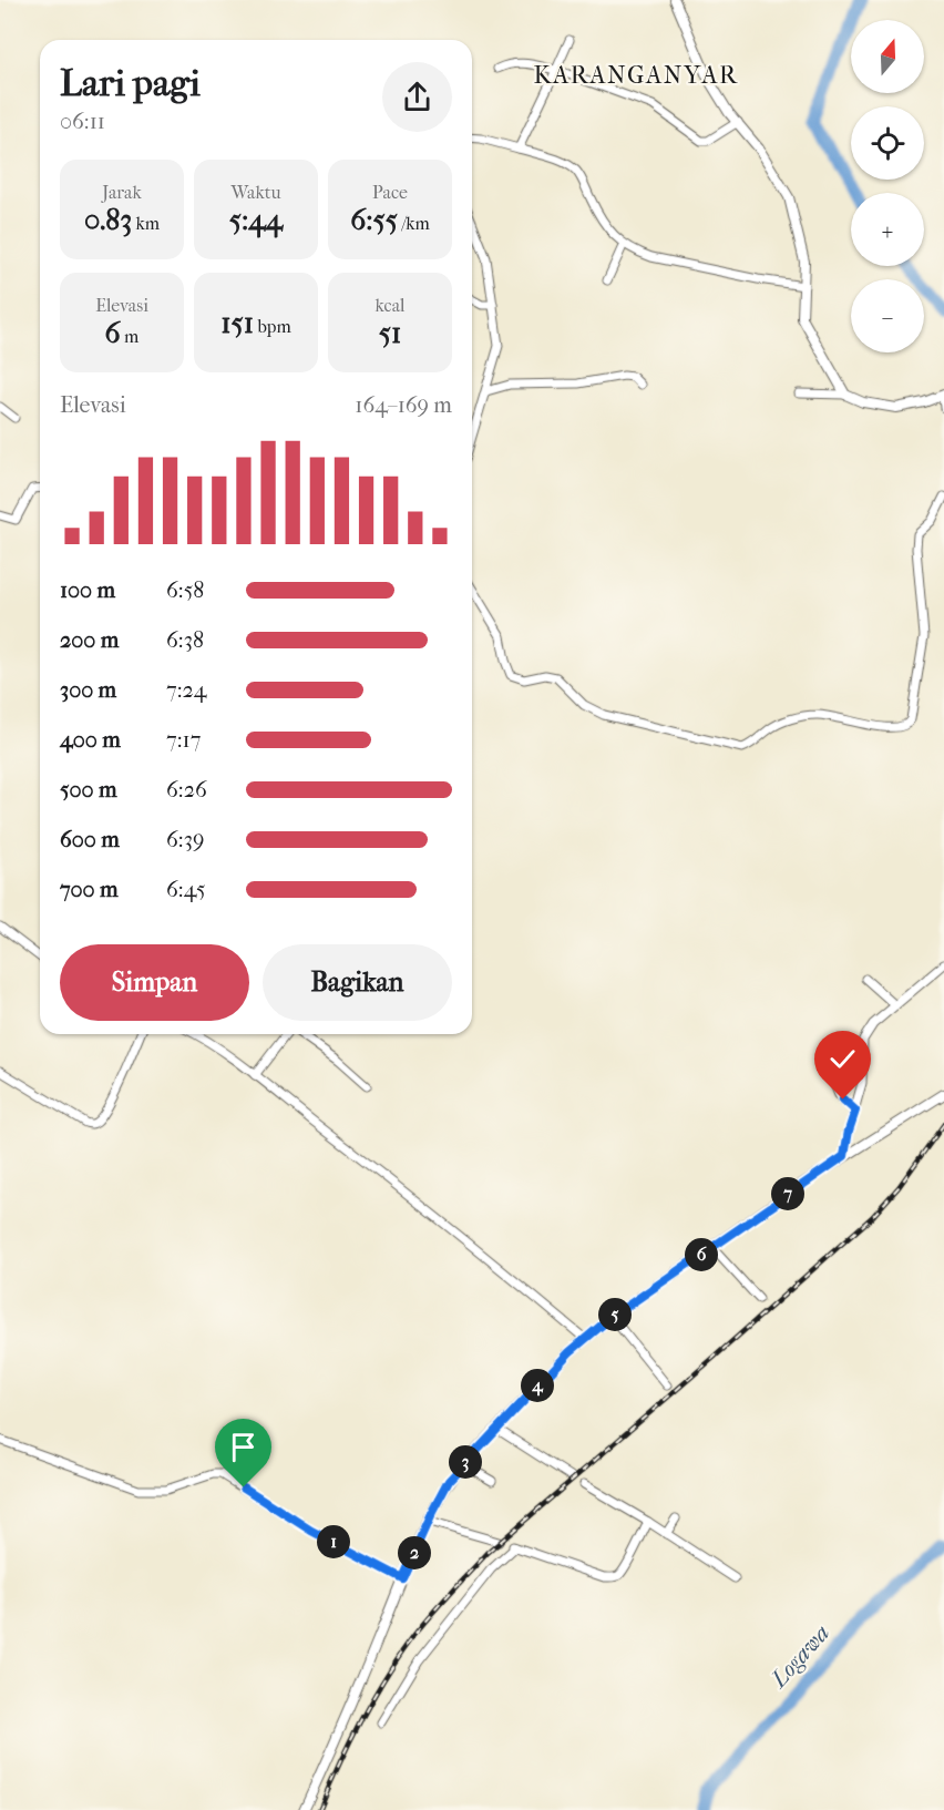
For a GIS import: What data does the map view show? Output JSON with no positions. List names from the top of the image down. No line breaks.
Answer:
{"districts":["KARANGANYAR"],"water":["Logawa"],"north":"top","page":{"map_buttons":["+","−"],"heading":["Lari pagi","06:11"],"stats":[["Jarak","0.83 km"],["Waktu","5:44"],["Pace","6:55 /km"],["Elevasi","6 m"],["151 bpm"],["kcal","51"]],"chart":["Elevasi","164–169 m"],"list":[{"name":"100 m","note":"6:58"},{"name":"200 m","note":"6:38"},{"name":"300 m","note":"7:24"},{"name":"400 m","note":"7:17"},{"name":"500 m","note":"6:26"},{"name":"600 m","note":"6:39"},{"name":"700 m","note":"6:45"}],"buttons":["Simpan","Bagikan"],"pins":["7","6","5","4","3","1","2"]}}
